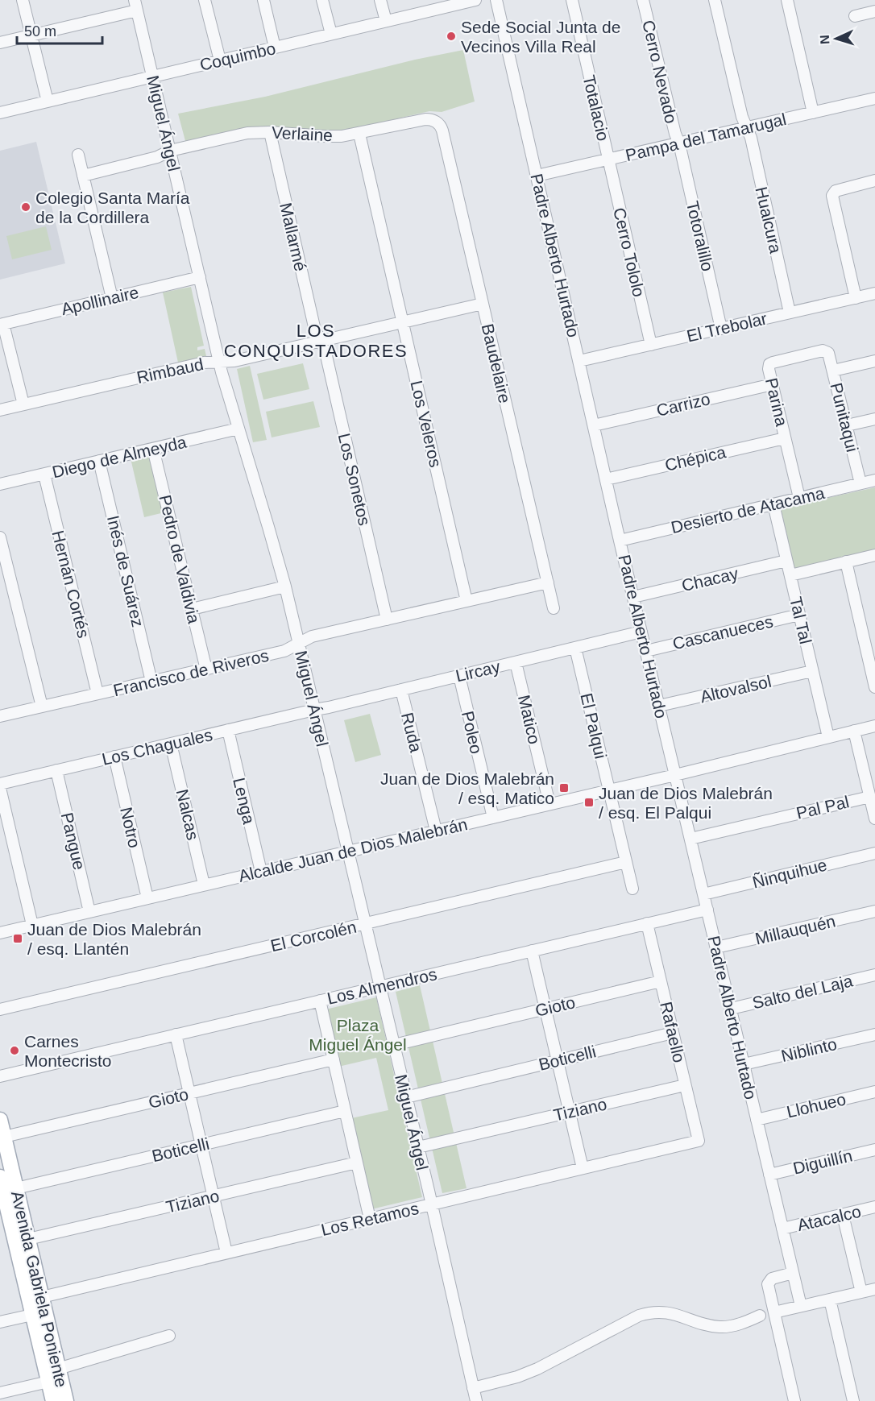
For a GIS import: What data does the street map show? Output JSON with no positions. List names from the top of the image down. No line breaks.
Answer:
{"streets":{"main road":["Avenida Gabriela Poniente"],"street":["Coquimbo","Cerro Nevado","Totalacio","Miguel Ángel","Verlaine","Pampa del Tamarugal","Hualcura","Totoralillo","Mallarmé","Cerro Tololo","Padre Alberto Hurtado","Apollinaire","El Trebolar","Baudelaire","Rimbaud","Parina","Carrizo","Punitaqui","Los Veleros","Diego de Almeyda","Chépica","Los Sonetos","Desierto de Atacama","Pedro de Valdivia","Inés de Suárez","Chacay","Hernán Cortés","Tal Tal","Cascanueces","Lircay","Francisco de Riveros","Altovalsol","Matico","El Palqui","Ruda","Poleo","Los Chaguales","Lenga","Pal Pal","Nalcas","Notro","Pangue","Alcalde Juan de Dios Malebrán","Ñinquihue","Millauquén","El Corcolén","Los Almendros","Salto del Laja","Gioto","Rafaello","Niblinto","Boticelli","Llohueo","Tiziano","Diguillín","Atacalco","Los Retamos"]},"crossings":[["Coquimbo","Miguel Ángel"],["Cerro Nevado","Pampa del Tamarugal"],["Cerro Nevado","Totoralillo"],["Totalacio","Pampa del Tamarugal"],["Totalacio","Cerro Tololo"],["Miguel Ángel","Verlaine"],["Miguel Ángel","Apollinaire"],["Miguel Ángel","Rimbaud"],["Miguel Ángel","Diego de Almeyda"],["Miguel Ángel","Lircay"],["Miguel Ángel","Francisco de Riveros"],["Miguel Ángel","Los Chaguales"],["Miguel Ángel","Alcalde Juan de Dios Malebrán"],["Miguel Ángel","El Corcolén"],["Miguel Ángel","Los Almendros"],["Miguel Ángel","Gioto"],["Miguel Ángel","Boticelli"],["Miguel Ángel","Tiziano"],["Miguel Ángel","Los Retamos"],["Verlaine","Mallarmé"],["Verlaine","Baudelaire"],["Verlaine","Los Veleros"],["Pampa del Tamarugal","Hualcura"],["Pampa del Tamarugal","Totoralillo"],["Pampa del Tamarugal","Cerro Tololo"],["Pampa del Tamarugal","Padre Alberto Hurtado"],["Hualcura","El Trebolar"],["Totoralillo","El Trebolar"],["Mallarmé","Rimbaud"],["Mallarmé","Los Sonetos"],["Cerro Tololo","El Trebolar"],["Padre Alberto Hurtado","El Trebolar"],["Padre Alberto Hurtado","Carrizo"],["Padre Alberto Hurtado","Chépica"],["Padre Alberto Hurtado","Desierto de Atacama"],["Padre Alberto Hurtado","Chacay"],["Padre Alberto Hurtado","Cascanueces"],["Padre Alberto Hurtado","Lircay"],["Padre Alberto Hurtado","Altovalsol"],["Padre Alberto Hurtado","Pal Pal"],["Padre Alberto Hurtado","Alcalde Juan de Dios Malebrán"],["Padre Alberto Hurtado","Ñinquihue"],["Padre Alberto Hurtado","Millauquén"],["Padre Alberto Hurtado","Los Almendros"],["Padre Alberto Hurtado","Salto del Laja"],["Padre Alberto Hurtado","Niblinto"],["Padre Alberto Hurtado","Llohueo"],["Padre Alberto Hurtado","Diguillín"],["Padre Alberto Hurtado","Atacalco"],["Baudelaire","Rimbaud"],["Baudelaire","Francisco de Riveros"],["Rimbaud","Los Veleros"],["Rimbaud","Los Sonetos"],["Parina","Carrizo"],["Parina","Punitaqui"],["Parina","Chépica"],["Parina","Desierto de Atacama"],["Punitaqui","Desierto de Atacama"],["Los Veleros","Francisco de Riveros"],["Diego de Almeyda","Pedro de Valdivia"],["Diego de Almeyda","Inés de Suárez"],["Diego de Almeyda","Hernán Cortés"],["Los Sonetos","Francisco de Riveros"],["Desierto de Atacama","Tal Tal"],["Pedro de Valdivia","Francisco de Riveros"],["Inés de Suárez","Francisco de Riveros"],["Chacay","Tal Tal"],["Hernán Cortés","Francisco de Riveros"],["Tal Tal","Cascanueces"],["Tal Tal","Altovalsol"],["Tal Tal","Alcalde Juan de Dios Malebrán"],["Lircay","Matico"],["Lircay","El Palqui"],["Lircay","Ruda"],["Lircay","Poleo"],["Lircay","Los Chaguales"],["Matico","Alcalde Juan de Dios Malebrán"],["El Palqui","Alcalde Juan de Dios Malebrán"],["El Palqui","El Corcolén"],["Ruda","Alcalde Juan de Dios Malebrán"],["Poleo","Alcalde Juan de Dios Malebrán"],["Los Chaguales","Lenga"],["Los Chaguales","Nalcas"],["Los Chaguales","Notro"],["Los Chaguales","Pangue"],["Lenga","Alcalde Juan de Dios Malebrán"],["Nalcas","Alcalde Juan de Dios Malebrán"],["Notro","Alcalde Juan de Dios Malebrán"],["Pangue","Alcalde Juan de Dios Malebrán"],["Los Almendros","Rafaello"],["Gioto","Rafaello"],["Gioto","Avenida Gabriela Poniente"],["Rafaello","Boticelli"],["Rafaello","Tiziano"],["Rafaello","Los Retamos"],["Boticelli","Avenida Gabriela Poniente"],["Tiziano","Avenida Gabriela Poniente"],["Los Retamos","Avenida Gabriela Poniente"]],"districts":["LOS CONQUISTADORES"],"parks":["Plaza Miguel Ángel"],"places":{"other":["Sede Social Junta de Vecinos Villa Real","Colegio Santa María de la Cordillera","Carnes Montecristo"],"transit":["Juan de Dios Malebrán / esq. Matico","Juan de Dios Malebrán / esq. El Palqui","Juan de Dios Malebrán / esq. Llantén"]},"scale_bar":"50 m","north":"left"}
